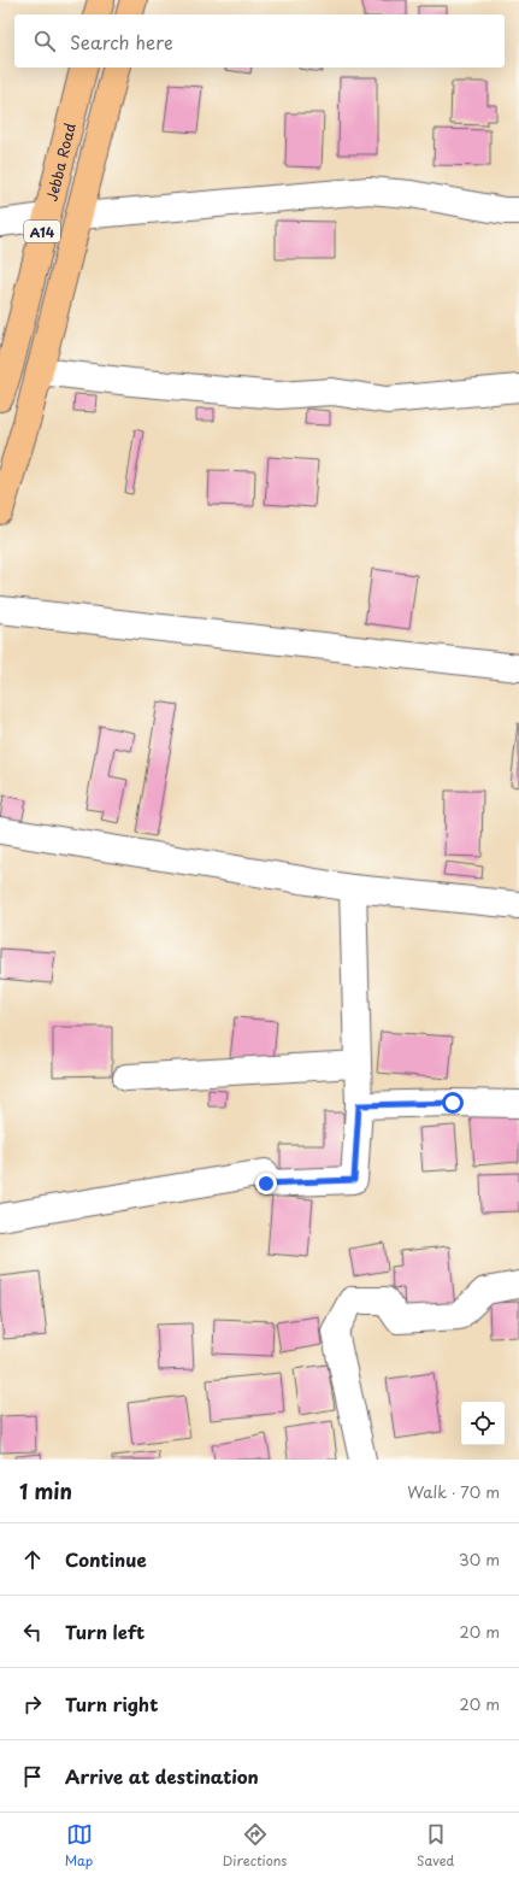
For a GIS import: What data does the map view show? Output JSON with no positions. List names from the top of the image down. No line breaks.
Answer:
{"streets":{"highway":["Jebba Road","A14"]},"page":{"search":"Search here","heading":["1 min","Walk · 70 m"],"list":[["Continue","30 m"],["Turn left","20 m"],["Turn right","20 m"],"Arrive at destination"],"nav":["Map","Directions","Saved"]}}
